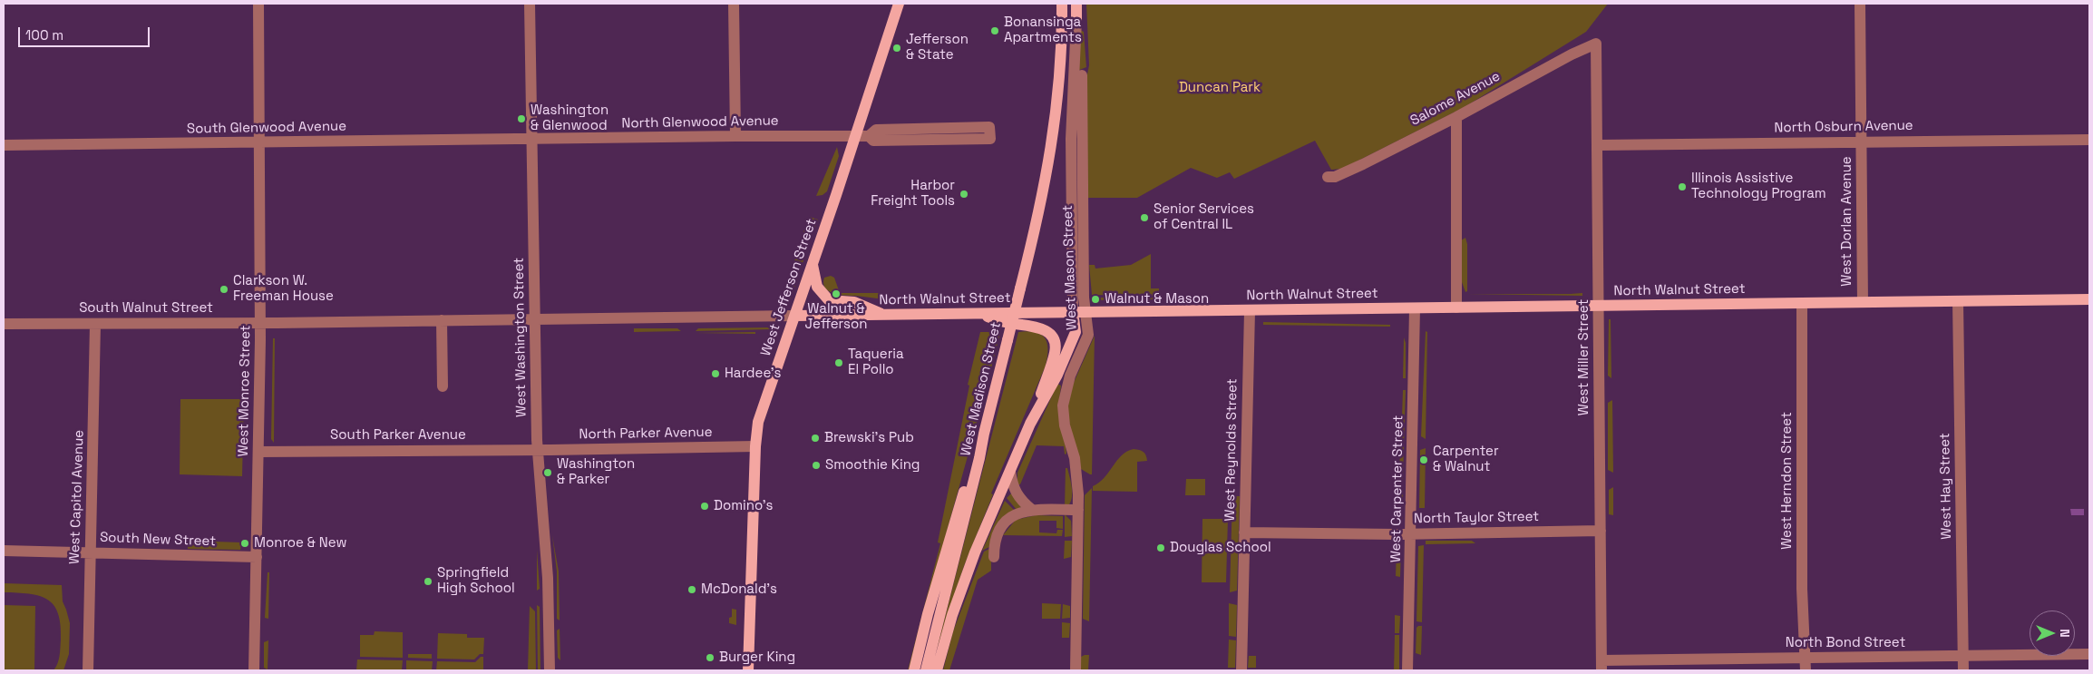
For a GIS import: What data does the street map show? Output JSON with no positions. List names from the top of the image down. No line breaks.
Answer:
{"streets":{"main road":["West Jefferson Street","North Walnut Street","West Madison Street"],"street":["Salome Avenue","North Glenwood Avenue","North Osburn Avenue","South Glenwood Avenue","West Dorlan Avenue","West Mason Street","South Walnut Street","West Washington Street","West Miller Street","West Monroe Street","North Parker Avenue","South Parker Avenue","West Reynolds Street","West Herndon Street","West Hay Street","West Carpenter Street","West Capitol Avenue","North Taylor Street","South New Street","North Bond Street"]},"crossings":[["Salome Avenue","West Miller Street"],["North Glenwood Avenue","South Glenwood Avenue"],["North Glenwood Avenue","West Jefferson Street"],["North Glenwood Avenue","West Washington Street"],["North Osburn Avenue","West Dorlan Avenue"],["North Osburn Avenue","West Miller Street"],["South Glenwood Avenue","West Washington Street"],["South Glenwood Avenue","West Monroe Street"],["West Dorlan Avenue","North Walnut Street"],["West Mason Street","North Walnut Street"],["West Jefferson Street","North Walnut Street"],["West Jefferson Street","North Parker Avenue"],["North Walnut Street","South Walnut Street"],["North Walnut Street","West Washington Street"],["North Walnut Street","West Miller Street"],["North Walnut Street","West Reynolds Street"],["North Walnut Street","West Herndon Street"],["North Walnut Street","West Hay Street"],["North Walnut Street","West Carpenter Street"],["South Walnut Street","West Washington Street"],["South Walnut Street","West Monroe Street"],["South Walnut Street","West Capitol Avenue"],["West Washington Street","North Parker Avenue"],["West Washington Street","South Parker Avenue"],["West Miller Street","North Taylor Street"],["West Miller Street","North Bond Street"],["West Monroe Street","South Parker Avenue"],["West Monroe Street","South New Street"],["North Parker Avenue","South Parker Avenue"],["West Reynolds Street","North Taylor Street"],["West Herndon Street","North Bond Street"],["West Hay Street","North Bond Street"],["West Carpenter Street","North Taylor Street"],["West Capitol Avenue","South New Street"]],"parks":["Duncan Park"],"places":["Bonansinga Apartments","Jefferson & State","Washington & Glenwood","Illinois Assistive Technology Program","Harbor Freight Tools","Senior Services of Central IL","Clarkson W. Freeman House","Walnut & Jefferson","Walnut & Mason","Taqueria El Pollo","Hardee's","Brewski's Pub","Carpenter & Walnut","Smoothie King","Washington & Parker","Domino's","Monroe & New","Douglas School","Springfield High School","McDonald's","Burger King"],"scale_bar":"100 m","north":"right"}
